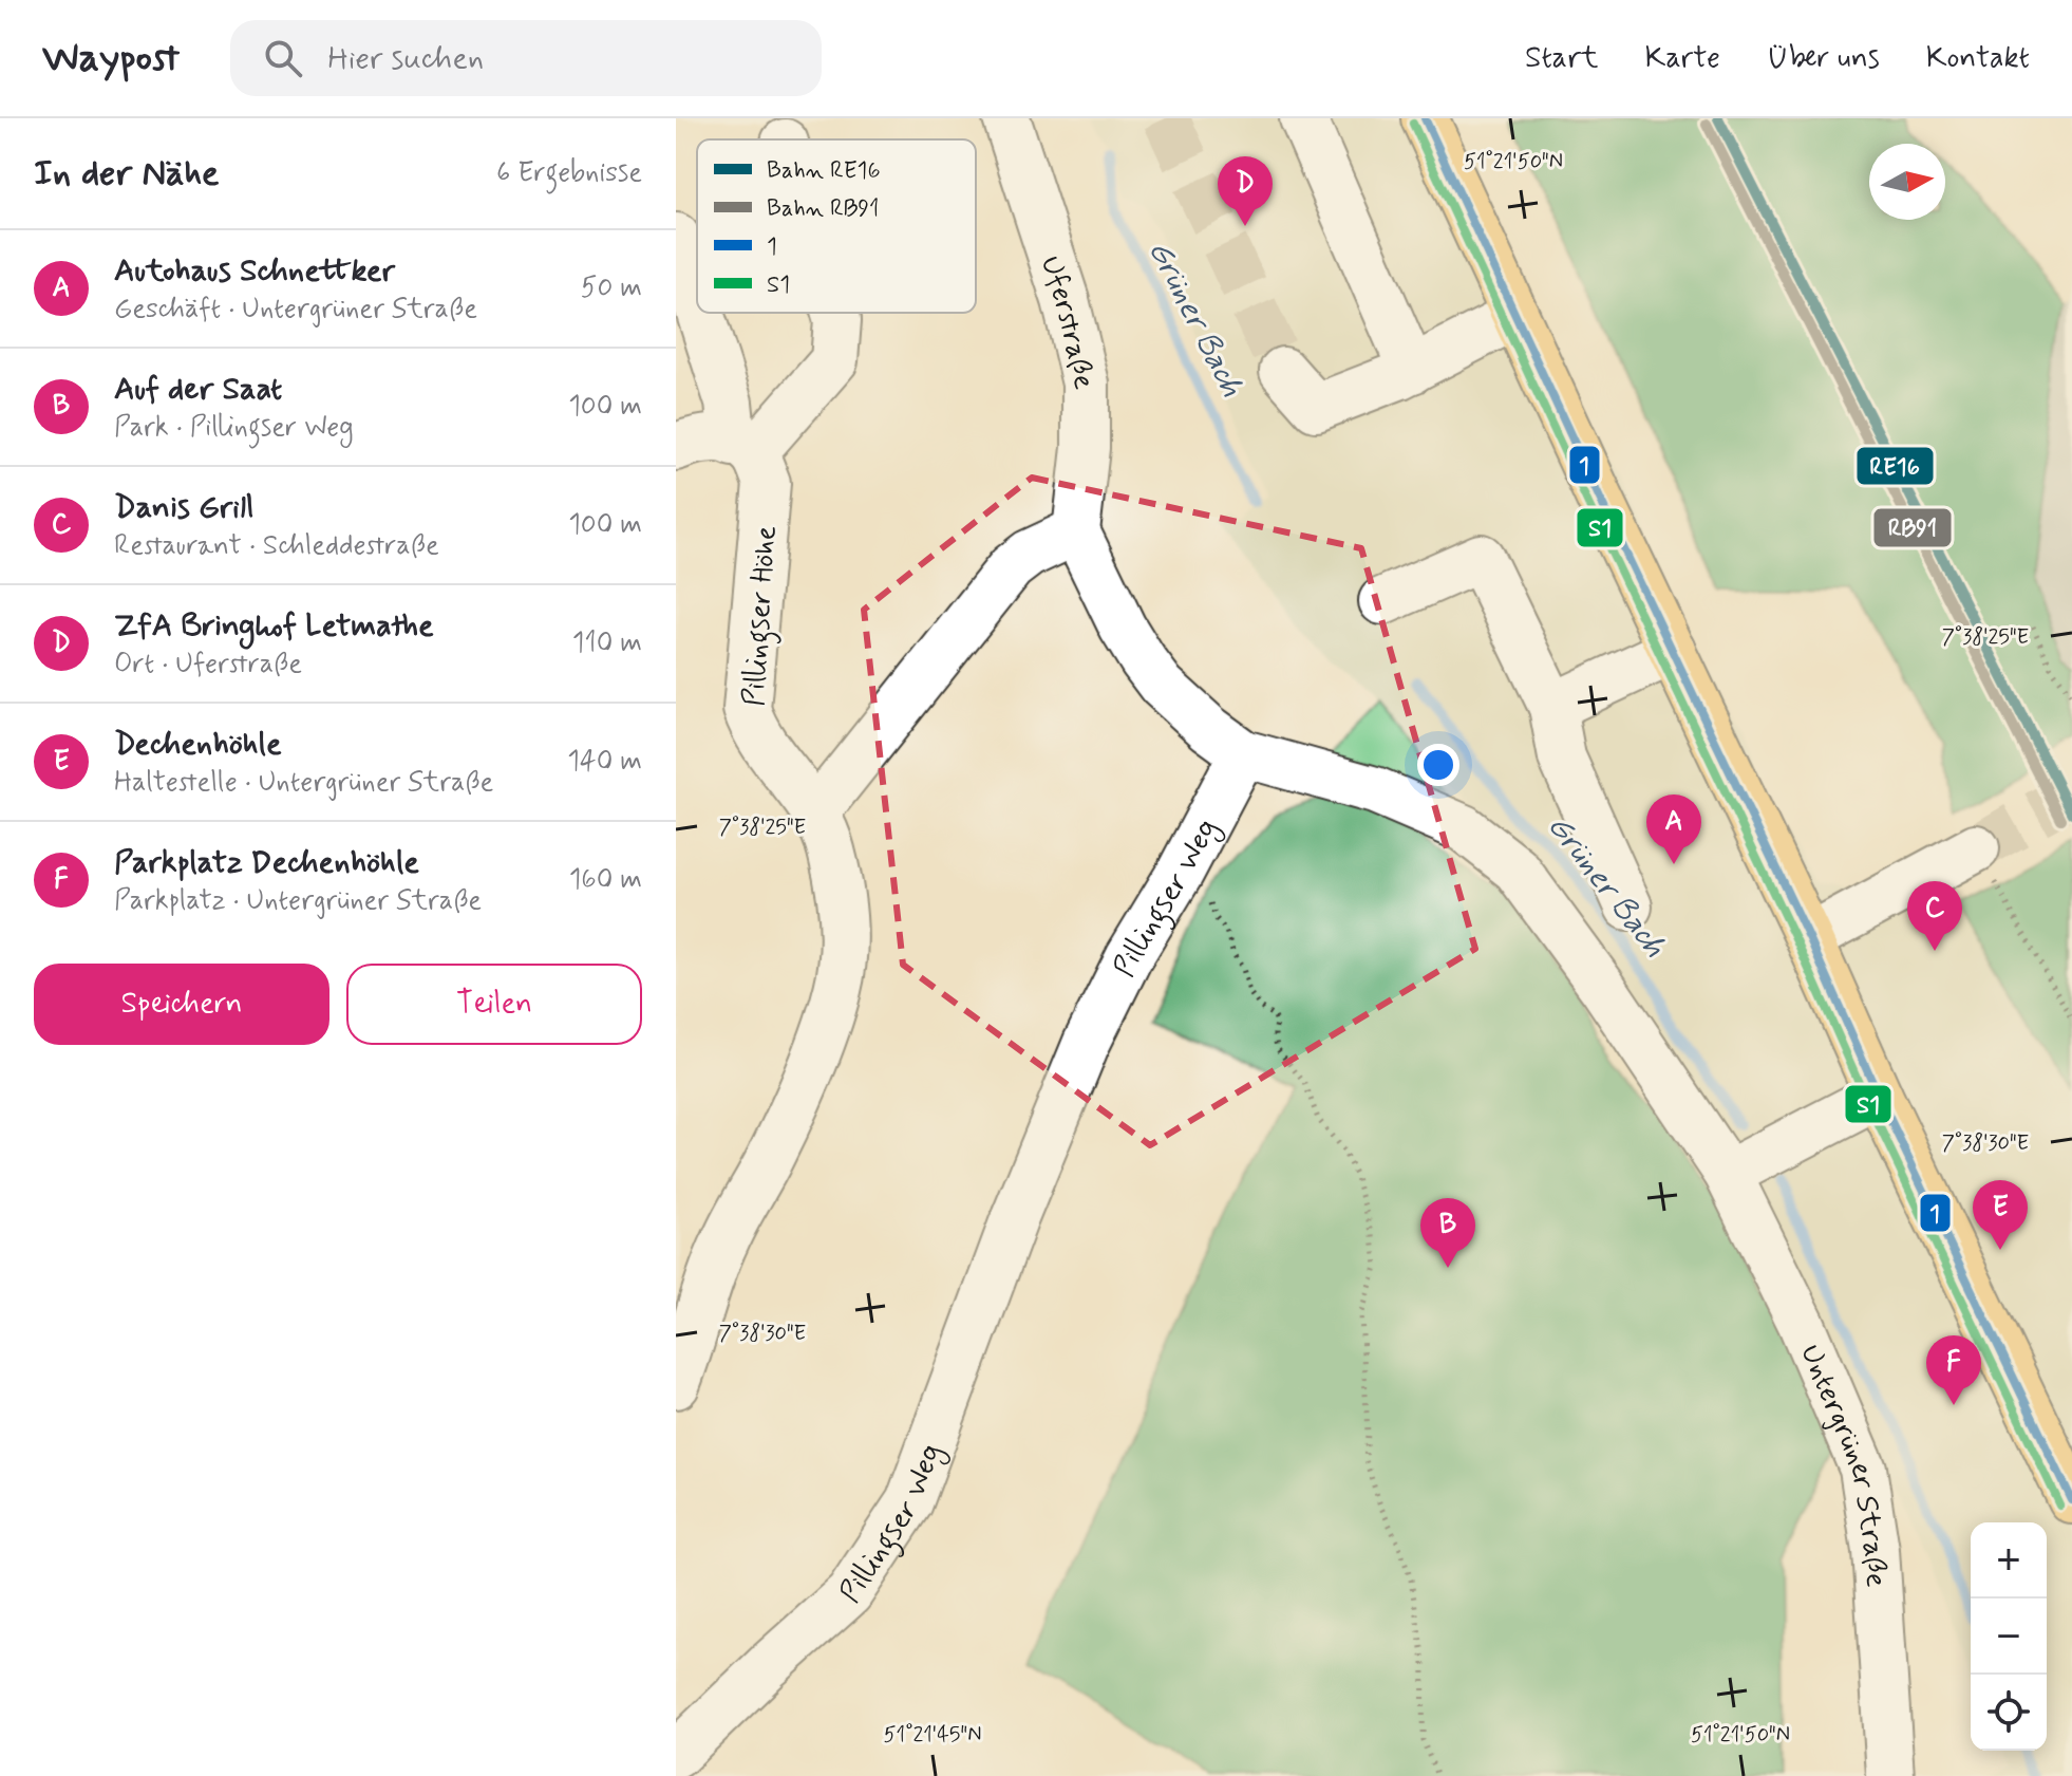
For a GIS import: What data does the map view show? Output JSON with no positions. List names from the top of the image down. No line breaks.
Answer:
{"streets":{"street":["Uferstraße","Pillingser Höhe","Pillingser Weg","Untergrüner Straße"]},"water":["Grüner Bach"],"lines":["rail line RE16","transit line 1","rail line RB91","transit line S1"],"legend":["Bahn RE16","Bahn RB91","1","S1"],"north":"right","page":{"header":"Waypost","search":"Hier suchen","nav":["Start","Karte","Über uns","Kontakt"],"heading":["In der Nähe","6 Ergebnisse"],"pins":["D","A","C","E","B","F"],"list":[{"mark":"A","name":"Autohaus Schnettker","note":"Geschäft · Untergrüner Straße","value":"50 m"},{"mark":"B","name":"Auf der Saat","note":"Park · Pillingser Weg","value":"100 m"},{"mark":"C","name":"Danis Grill","note":"Restaurant · Schleddestraße","value":"100 m"},{"mark":"D","name":"ZfA Bringhof Letmathe","note":"Ort · Uferstraße","value":"110 m"},{"mark":"E","name":"Dechenhöhle","note":"Haltestelle · Untergrüner Straße","value":"140 m"},{"mark":"F","name":"Parkplatz Dechenhöhle","note":"Parkplatz · Untergrüner Straße","value":"160 m"}],"buttons":["Speichern","Teilen"],"map_buttons":["+","−"]},"coordinates":["51°21'50\"N","7°38'25\"E","7°38'30\"E","51°21'45\"N"]}
